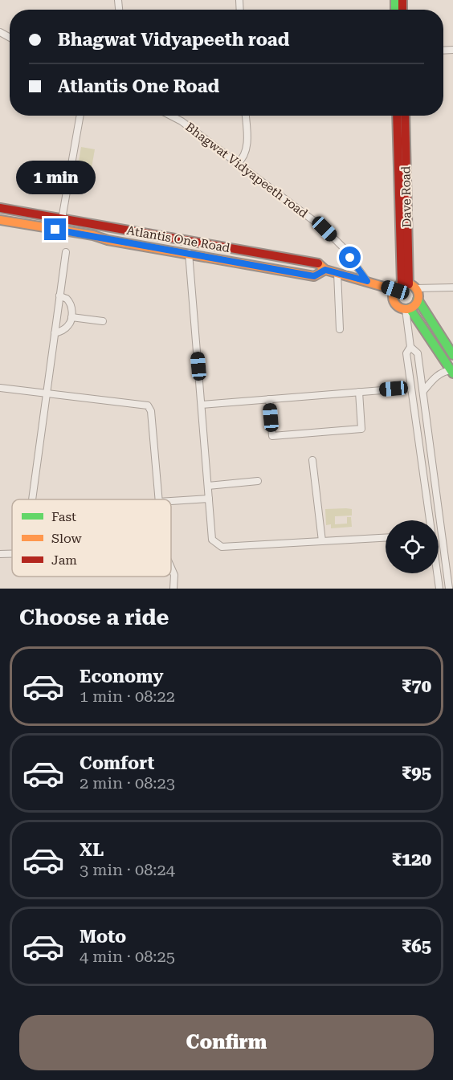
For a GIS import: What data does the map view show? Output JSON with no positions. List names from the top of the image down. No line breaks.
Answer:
{"streets":{"street":["Bhagwat Vidyapeeth road","Dave Road","Atlantis One Road"]},"crossings":[["Bhagwat Vidyapeeth road","Atlantis One Road"],["Dave Road","Atlantis One Road"]],"legend":["Fast","Slow","Jam"],"page":{"banner":["Bhagwat Vidyapeeth road","Atlantis One Road"],"bubble":"1 min","heading":"Choose a ride","list":[{"name":"Economy","note":"1 min · 08:22","value":"₹70"},{"name":"Comfort","note":"2 min · 08:23","value":"₹95"},{"name":"XL","note":"3 min · 08:24","value":"₹120"},{"name":"Moto","note":"4 min · 08:25","value":"₹65"}],"buttons":"Confirm"}}
